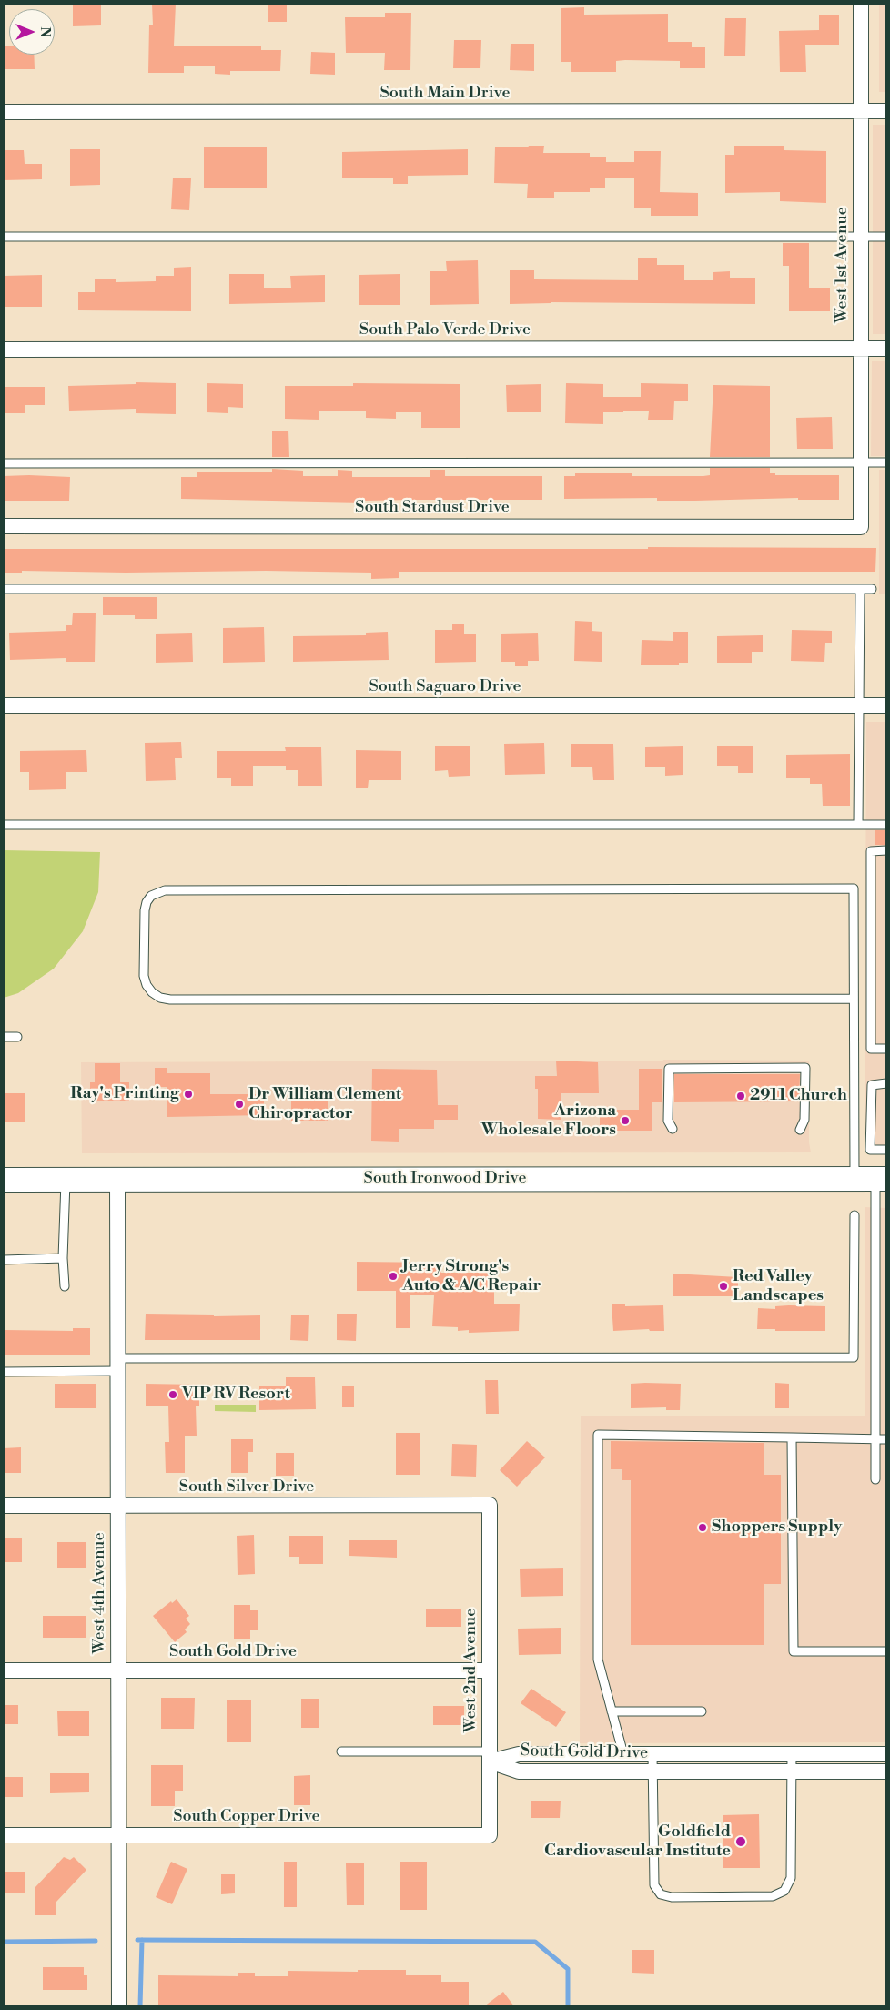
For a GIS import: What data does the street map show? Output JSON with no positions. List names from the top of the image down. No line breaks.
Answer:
{"streets":{"main road":["South Ironwood Drive"],"street":["South Main Drive","West 1st Avenue","South Palo Verde Drive","South Stardust Drive","South Saguaro Drive","South Silver Drive","West 4th Avenue","South Gold Drive","West 2nd Avenue","South Copper Drive"]},"crossings":[["South Main Drive","West 1st Avenue"],["West 1st Avenue","South Palo Verde Drive"],["West 1st Avenue","South Stardust Drive"],["South Ironwood Drive","West 4th Avenue"],["South Silver Drive","West 4th Avenue"],["South Silver Drive","West 2nd Avenue"],["West 4th Avenue","South Gold Drive"],["West 4th Avenue","South Copper Drive"],["South Gold Drive","West 2nd Avenue"],["West 2nd Avenue","South Copper Drive"]],"places":["Ray's Printing","2911 Church","Dr William Clement Chiropractor","Arizona Wholesale Floors","Jerry Strong's Auto & A/C Repair","Red Valley Landscapes","VIP RV Resort","Shoppers Supply","Goldfield Cardiovascular Institute"],"north":"right"}
